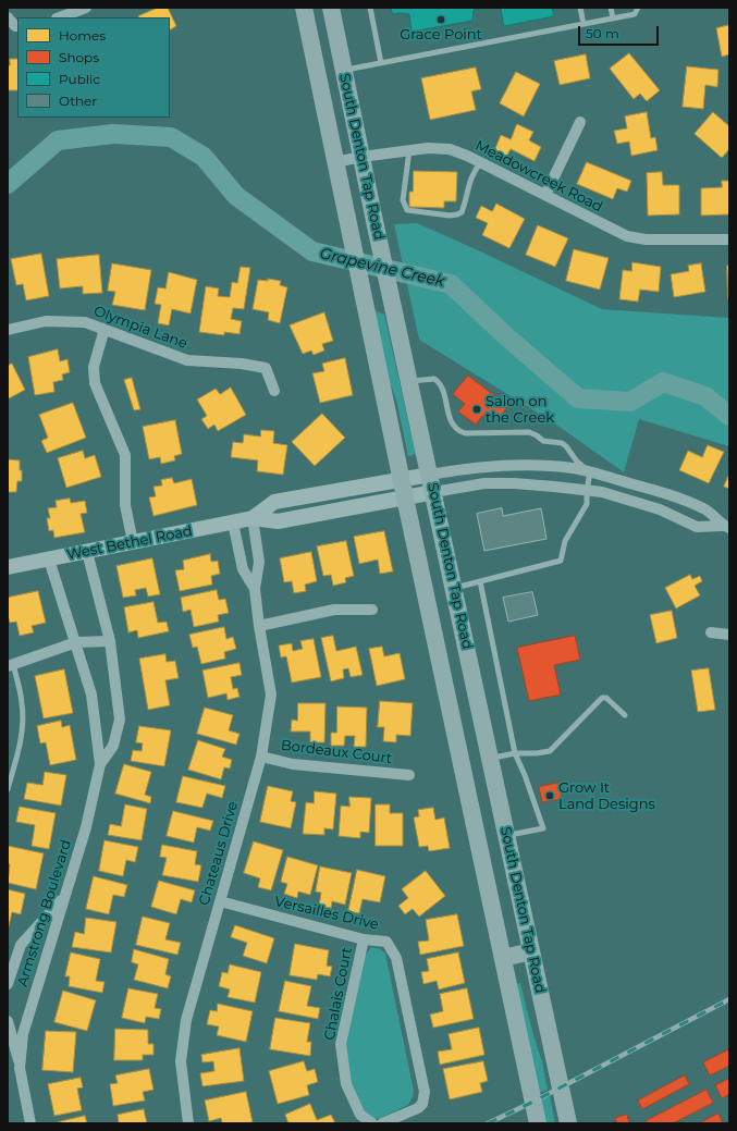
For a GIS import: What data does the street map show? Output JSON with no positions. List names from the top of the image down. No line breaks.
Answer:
{"streets":{"main road":["South Denton Tap Road","West Bethel Road"],"street":["Meadowcreek Road","Olympia Lane","Bordeaux Court","Chateaus Drive","Armstrong Boulevard","Versailles Drive","Chalais Court"]},"crossings":[["South Denton Tap Road","Meadowcreek Road"],["South Denton Tap Road","West Bethel Road"],["West Bethel Road","Chateaus Drive"],["West Bethel Road","Armstrong Boulevard"],["Bordeaux Court","Chateaus Drive"],["Chateaus Drive","Versailles Drive"],["Versailles Drive","Chalais Court"]],"water":["Grapevine Creek"],"places":["Grace Point","Salon on the Creek","Grow It Land Designs"],"legend":["Homes","Shops","Public","Other"],"scale_bar":"50 m"}
